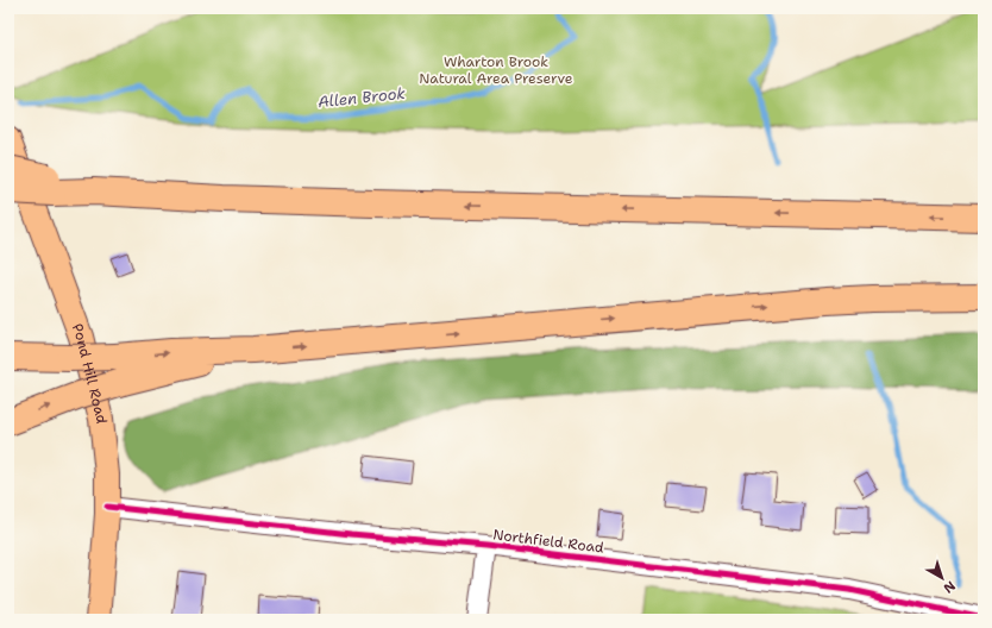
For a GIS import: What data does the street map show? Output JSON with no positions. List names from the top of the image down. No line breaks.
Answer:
{"streets":{"main road":["Pond Hill Road"],"street":["Northfield Road"]},"crossings":[["Pond Hill Road","Northfield Road"]],"water":["Allen Brook"],"parks":["Wharton Brook Natural Area Preserve"],"north":"bottom right"}
